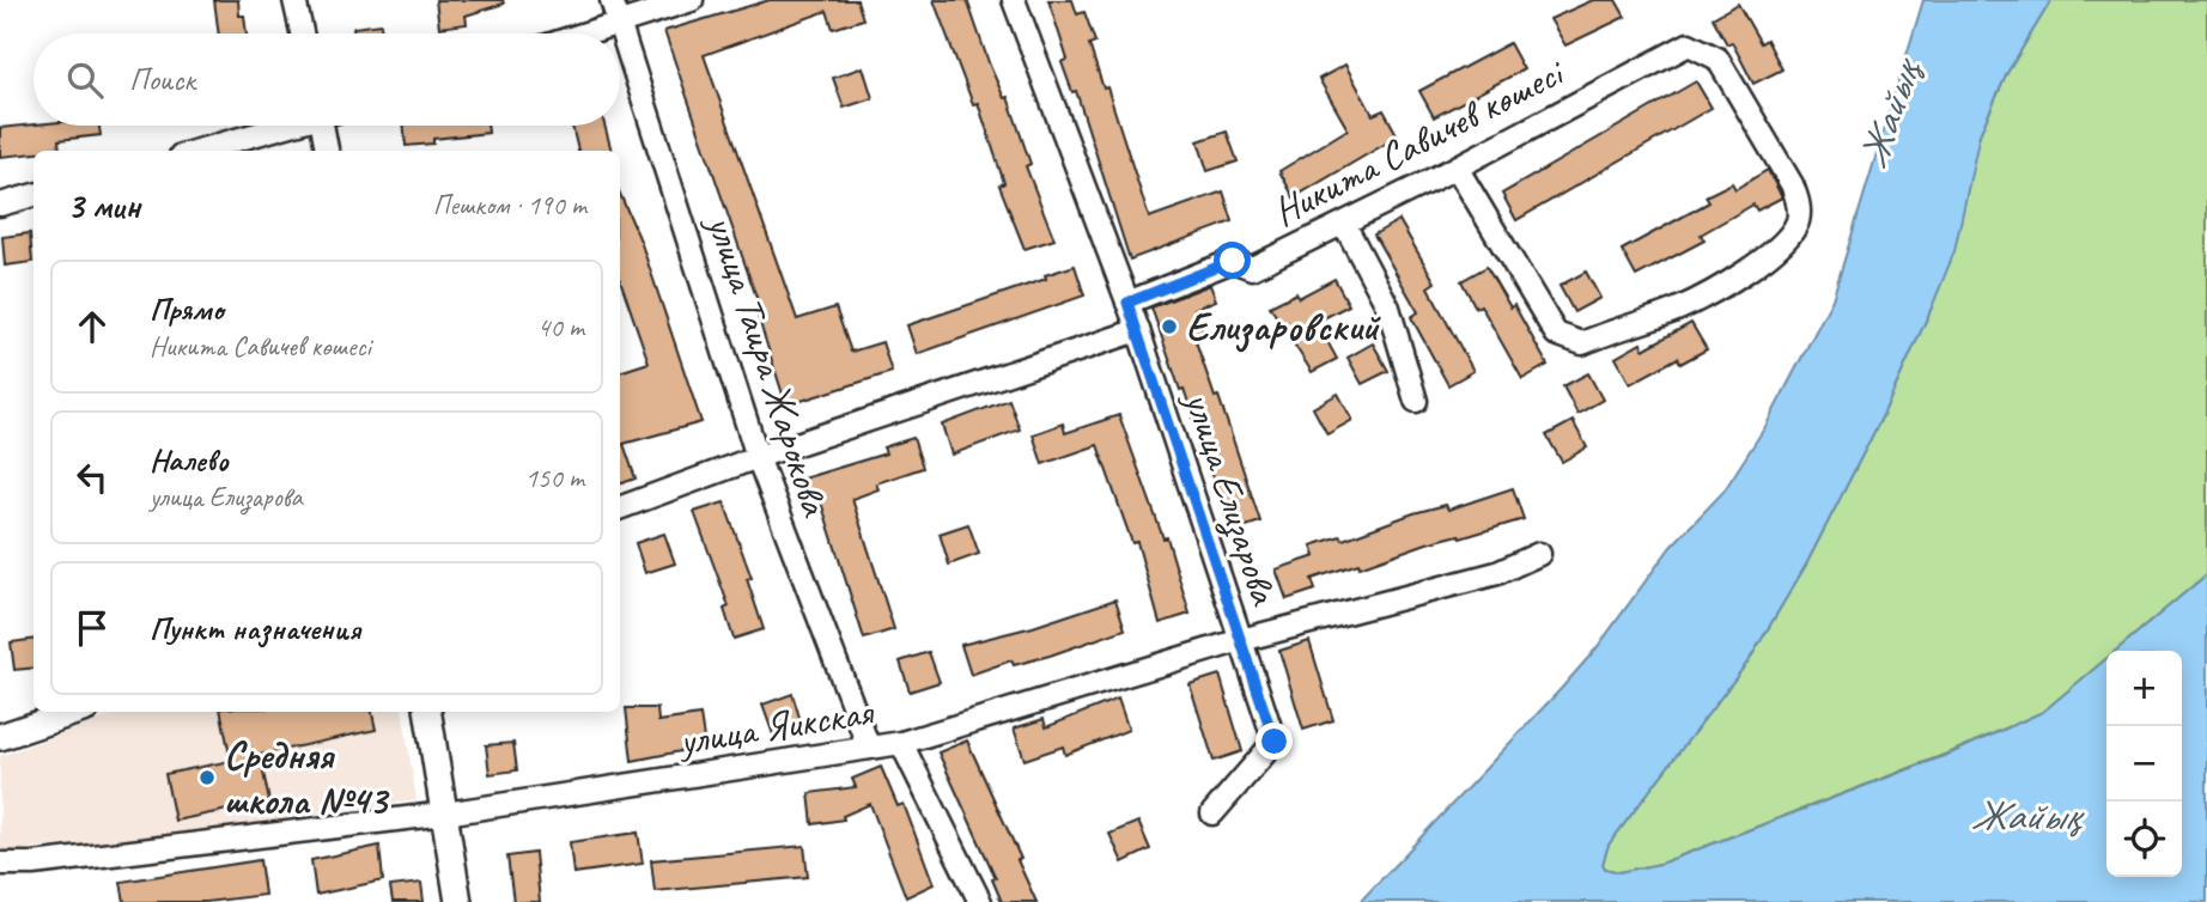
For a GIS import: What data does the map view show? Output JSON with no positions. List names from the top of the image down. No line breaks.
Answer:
{"streets":{"street":["Никита Савичев көшесі","улица Таира Жарокова","улица Елизарова","улица Яикская"]},"crossings":[["Никита Савичев көшесі","улица Елизарова"],["улица Таира Жарокова","улица Яикская"],["улица Елизарова","улица Яикская"]],"water":["Жайық"],"places":["Елизаровский","Средняя школа №43"],"page":{"search":"Поиск","heading":["3 мин","Пешком · 190 m"],"list":[["Прямо","Никита Савичев көшесі","40 m"],["Налево","улица Елизарова","150 m"],"Пункт назначения"],"map_buttons":["+","−"]}}
